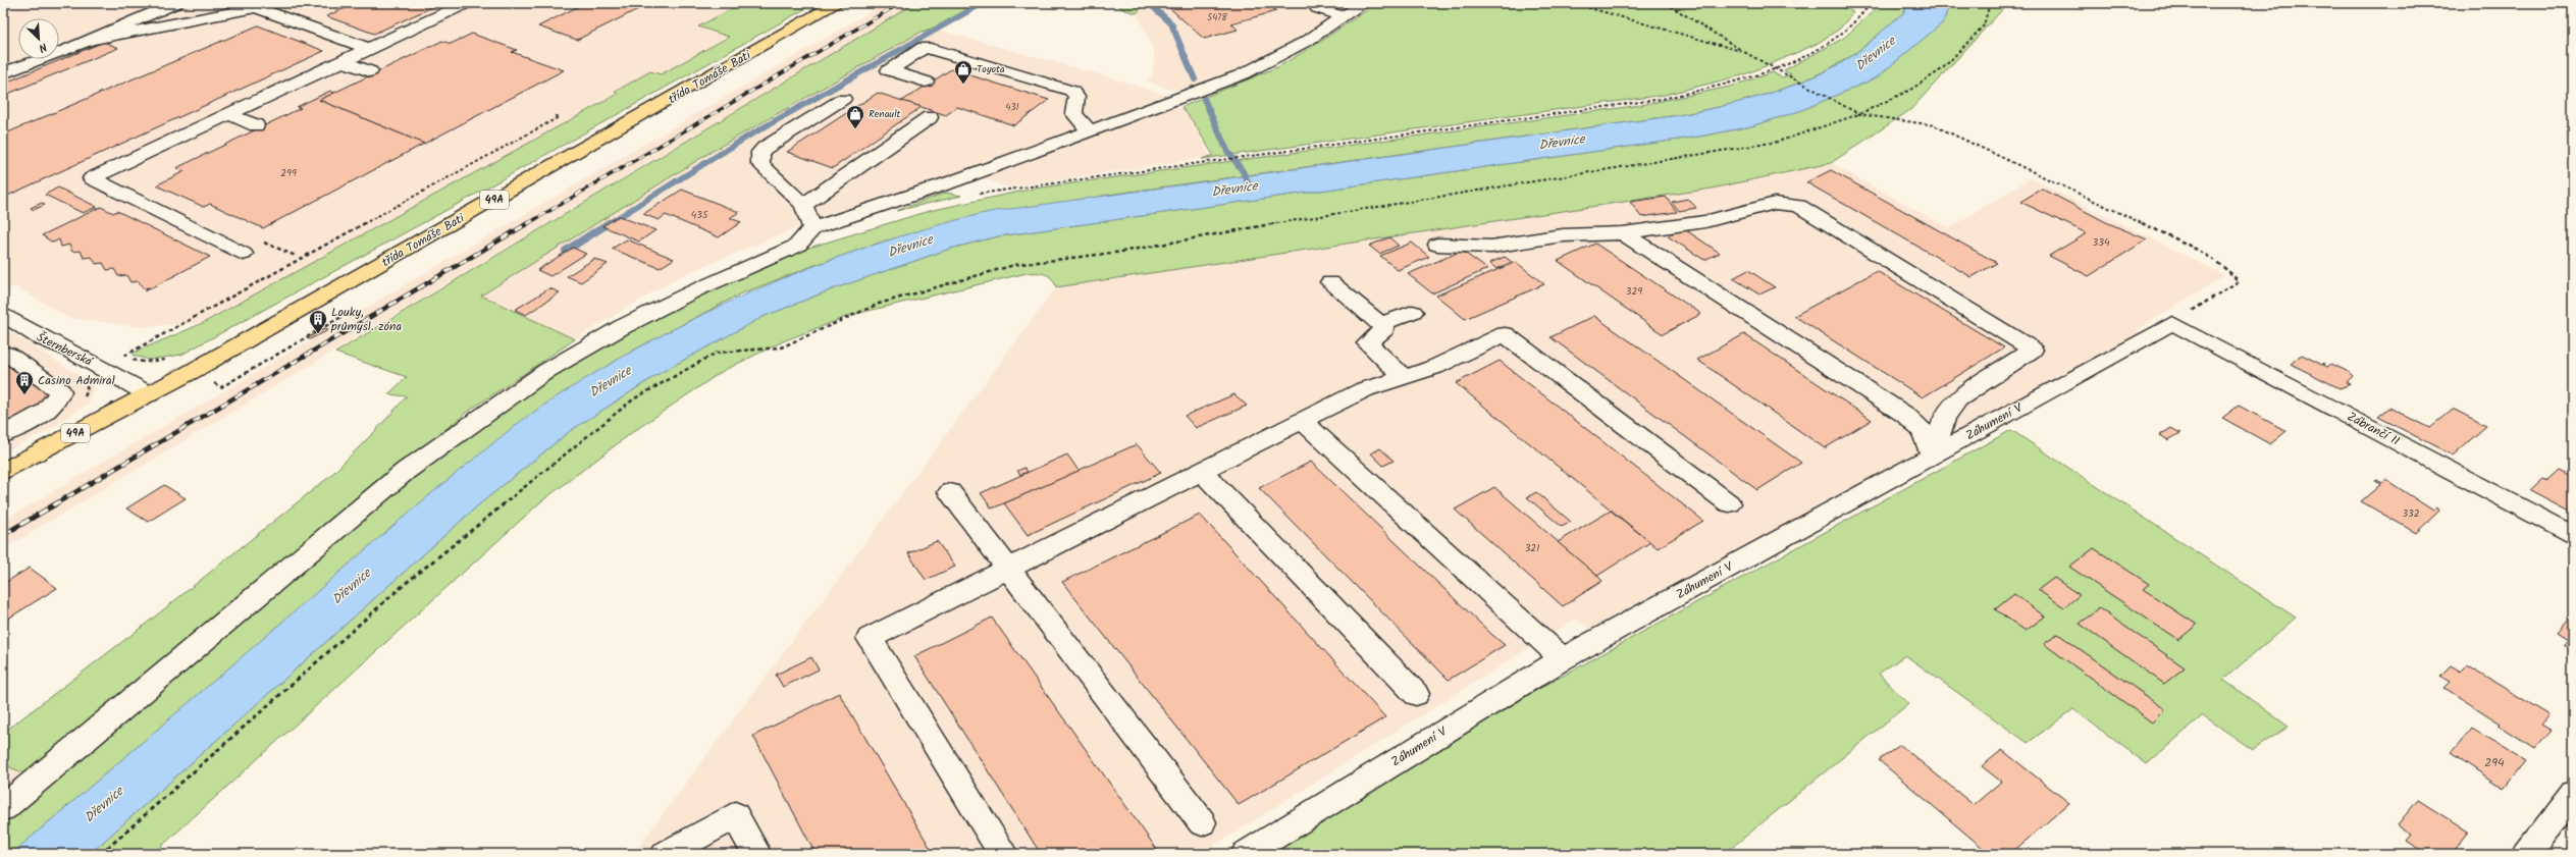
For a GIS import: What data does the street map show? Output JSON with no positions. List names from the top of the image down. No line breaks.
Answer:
{"streets":{"main road":["třída Tomáše Bati","49A"],"street":["Šternberská","Záhumení V","Zábrančí II"]},"crossings":[["třída Tomáše Bati","Šternberská"],["Záhumení V","Zábrančí II"]],"water":["Dřevnice"],"places":{"shop":["Toyota","Renault"],"building":["Louky, průmysl. zóna","Casino Admiral"]},"house_numbers":["5478","431","299","435","334","329","332","321","294"],"north":"bottom right"}
